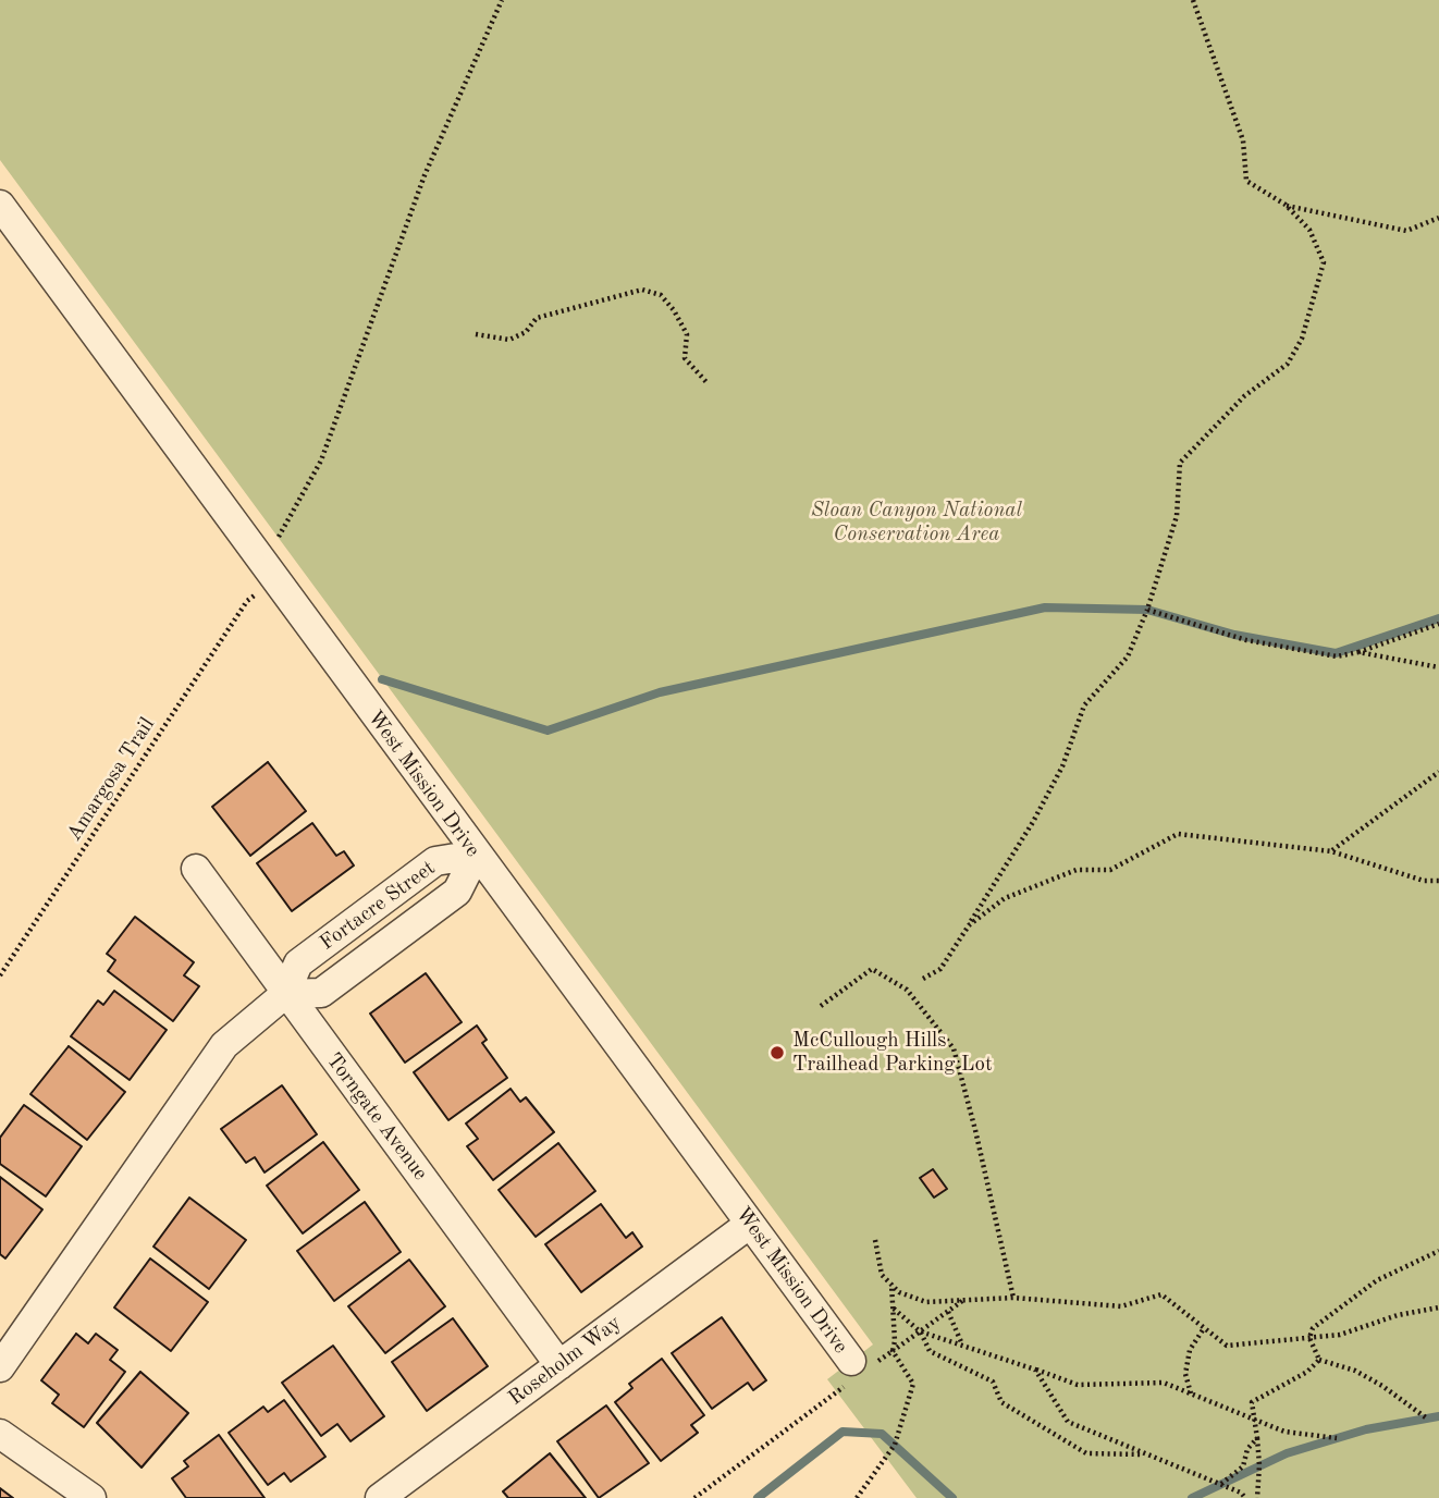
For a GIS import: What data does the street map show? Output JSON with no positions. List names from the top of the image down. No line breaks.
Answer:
{"streets":{"street":["West Mission Drive","Fortacre Street","Torngate Avenue","Roseholm Way"],"path":["Amargosa Trail"]},"crossings":[["West Mission Drive","Fortacre Street"],["West Mission Drive","Roseholm Way"],["Fortacre Street","Torngate Avenue"],["Torngate Avenue","Roseholm Way"]],"parks":["Sloan Canyon National Conservation Area"],"places":["McCullough Hills Trailhead Parking Lot"]}
